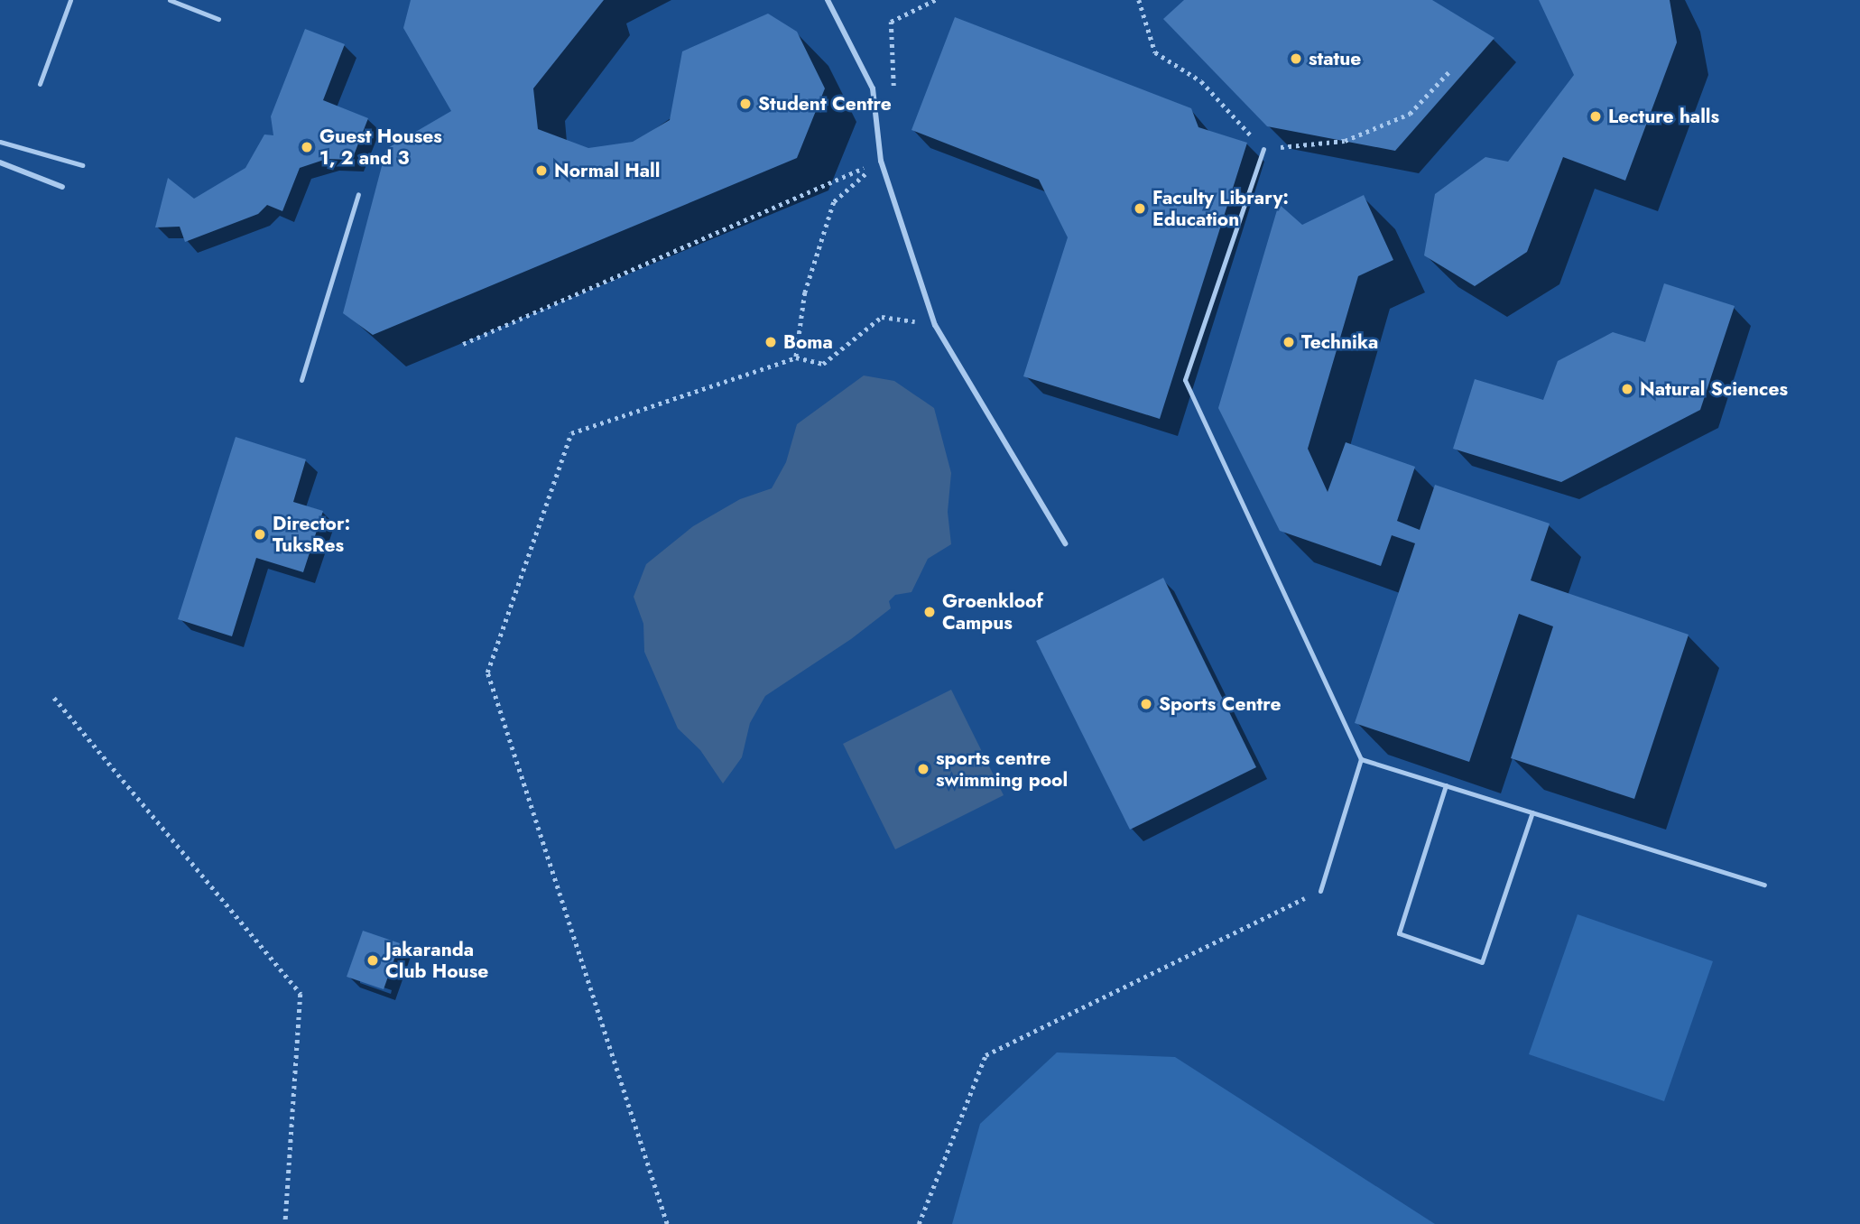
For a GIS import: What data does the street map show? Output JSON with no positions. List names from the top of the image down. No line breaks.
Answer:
{"places":["statue","Student Centre","Lecture halls","Guest Houses 1, 2 and 3","Normal Hall","Faculty Library: Education","Boma","Technika","Natural Sciences","Director: TuksRes","Groenkloof Campus","Sports Centre","sports centre swimming pool","Jakaranda Club House"]}
